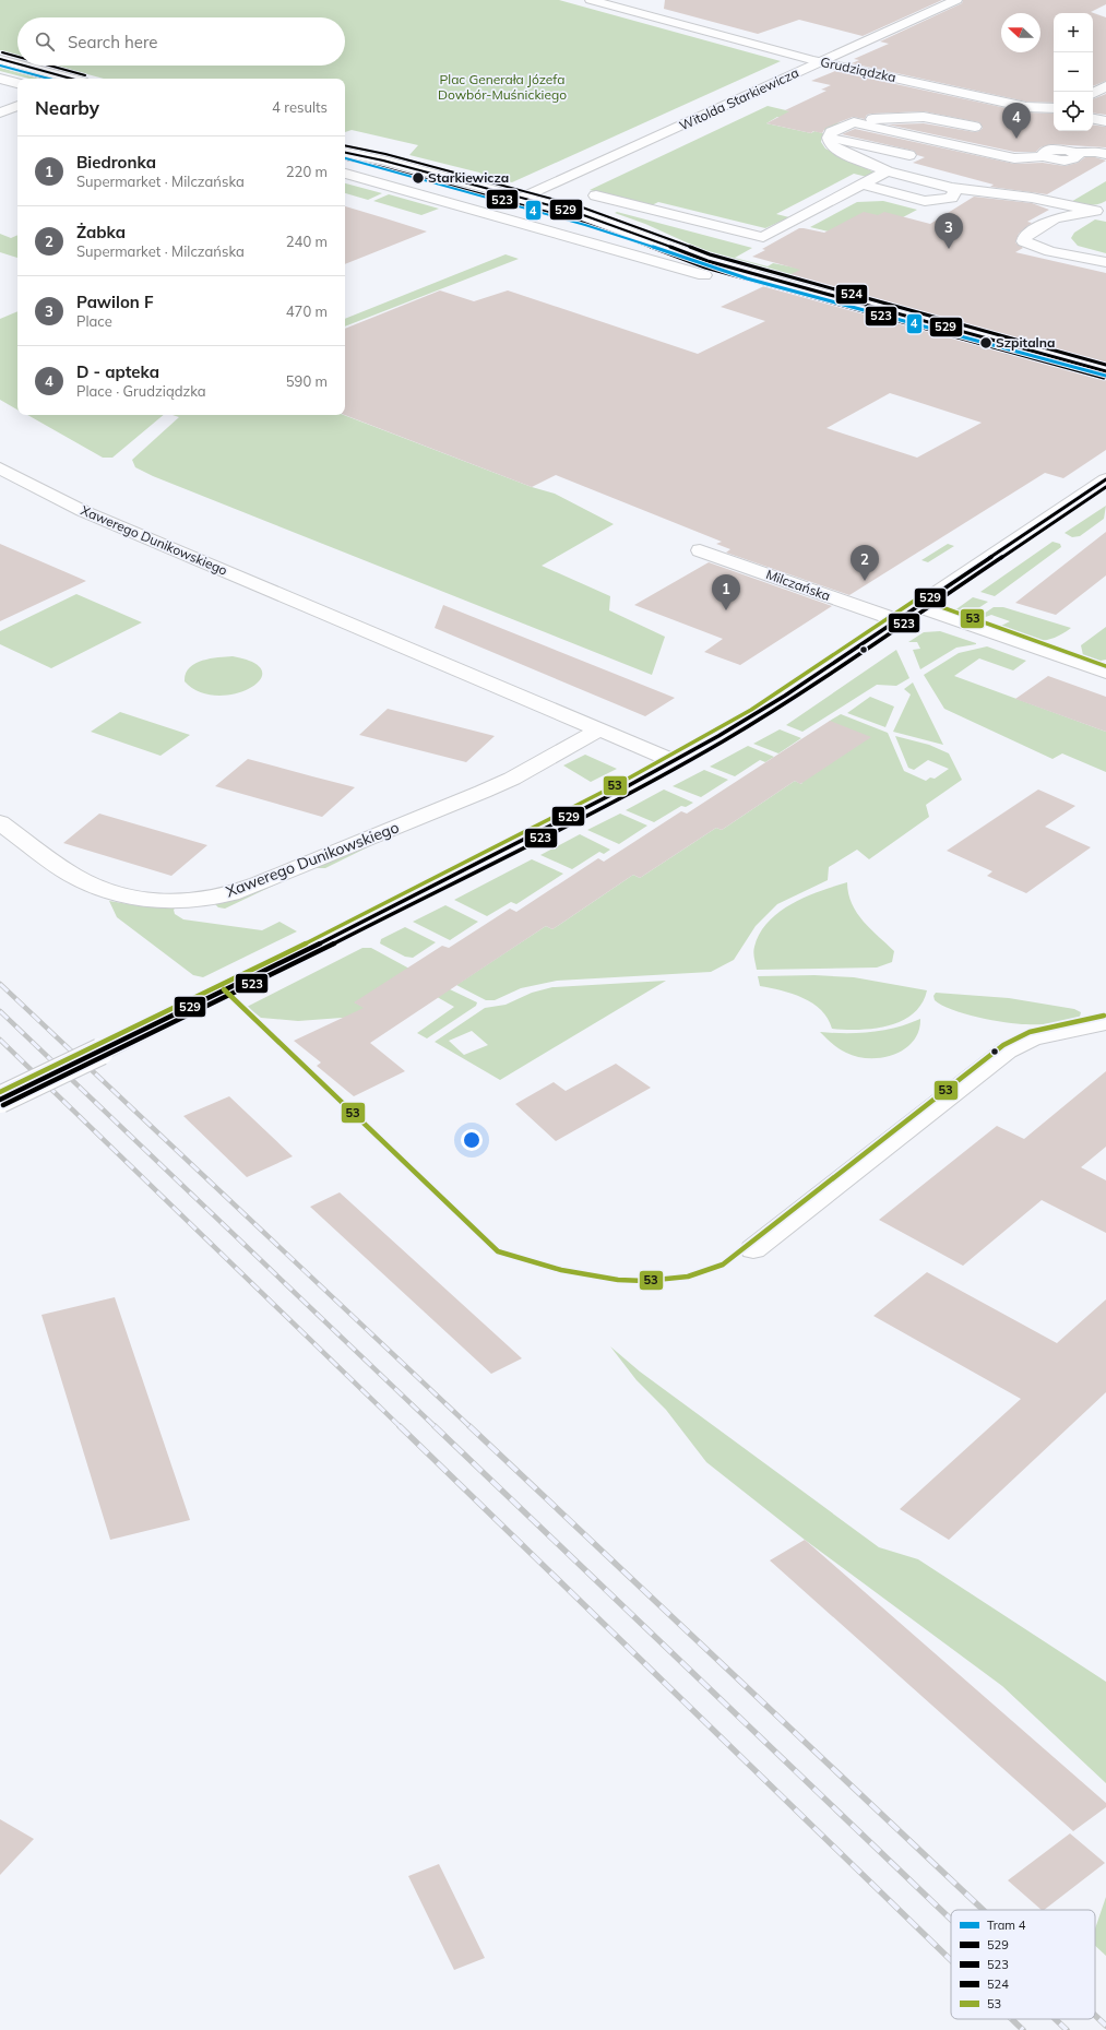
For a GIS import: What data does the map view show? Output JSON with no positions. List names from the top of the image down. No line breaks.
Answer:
{"streets":{"street":["Grudziądzka","Witolda Starkiewicza","Xawerego Dunikowskiego","Milczańska"]},"crossings":[["Grudziądzka","Witolda Starkiewicza"]],"parks":["Plac Generała Józefa Dowbór-Muśnickiego"],"places":["Starkiewicza","Szpitalna"],"lines":["transit line 524","transit line 529","tram line 4","transit line 523","transit line 53"],"legend":["Tram 4","529","523","524","53"],"north":"left","page":{"map_buttons":["+","−"],"search":"Search here","heading":["Nearby","4 results"],"pins":["4","3","2","1"],"list":[{"mark":"1","name":"Biedronka","note":"Supermarket · Milczańska","value":"220 m"},{"mark":"2","name":"Żabka","note":"Supermarket · Milczańska","value":"240 m"},{"mark":"3","name":"Pawilon F","note":"Place","value":"470 m"},{"mark":"4","name":"D - apteka","note":"Place · Grudziądzka","value":"590 m"}]}}
